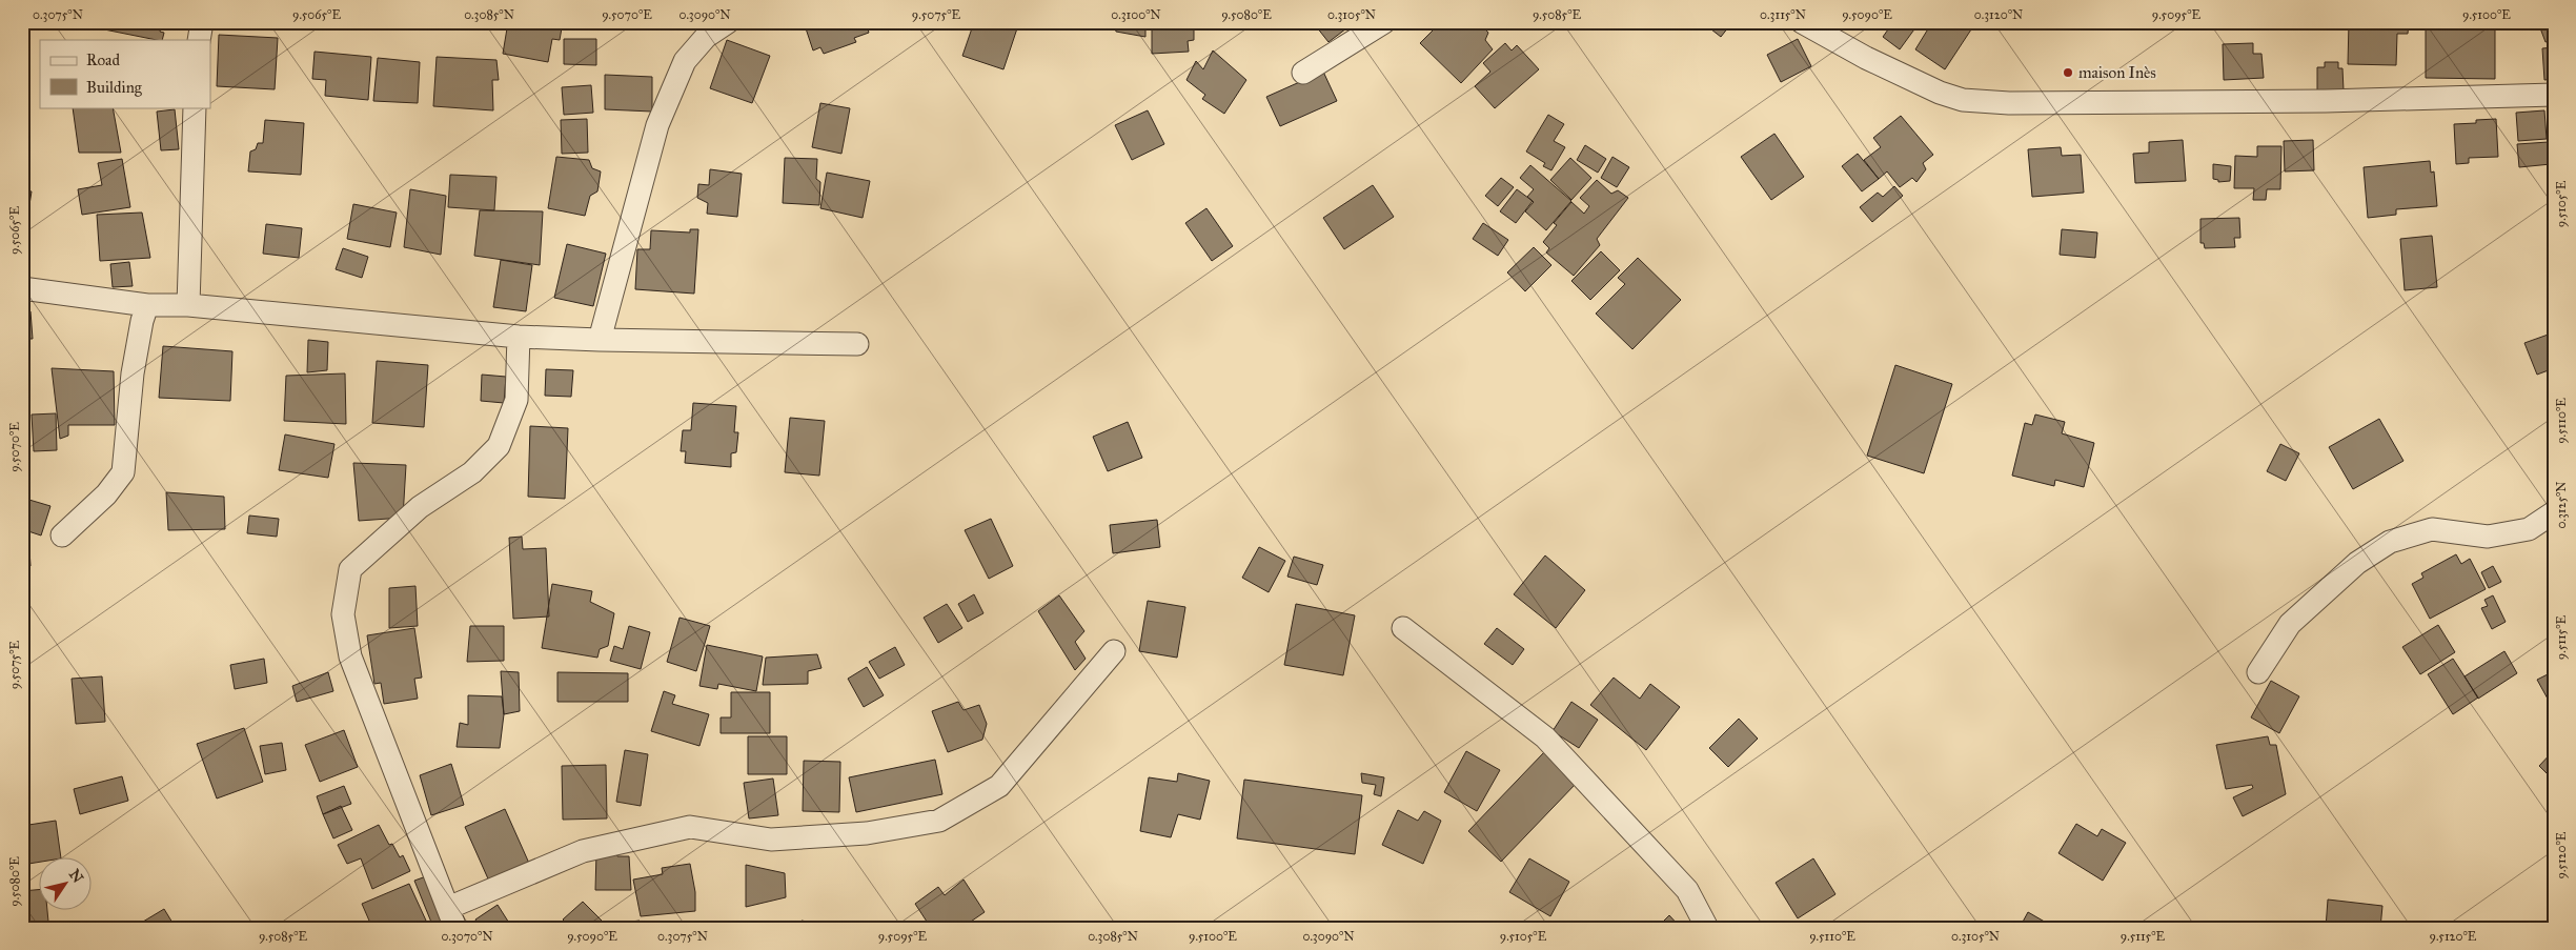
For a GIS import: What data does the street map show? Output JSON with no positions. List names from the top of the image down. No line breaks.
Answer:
{"places":["maison Inès"],"legend":["Road","Building"],"north":"top right","coordinates":["0.3075°N","9.5065°E","0.3085°N","9.5070°E","0.3090°N","9.5075°E","0.3100°N","9.5080°E","0.3105°N","9.5085°E","0.3115°N","9.5090°E","0.3120°N","9.5095°E","9.5100°E","9.5105°E","9.5110°E","0.3125°N","9.5115°E","9.5120°E","0.3070°N"]}
